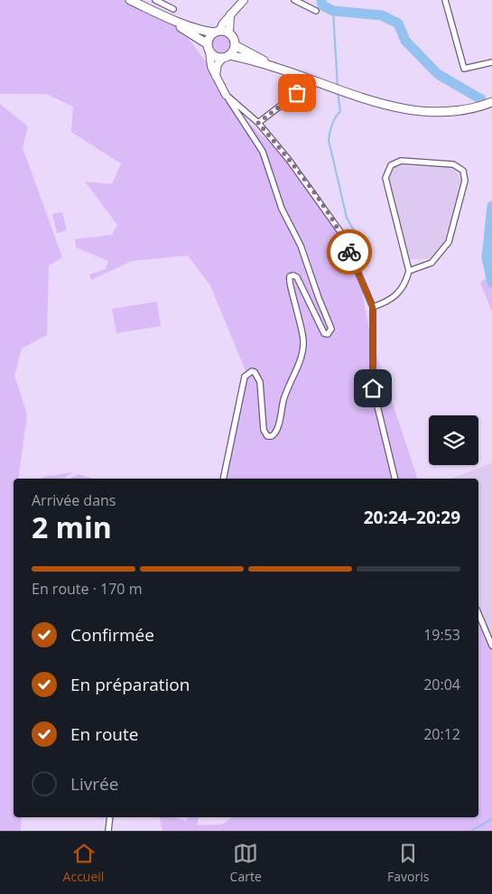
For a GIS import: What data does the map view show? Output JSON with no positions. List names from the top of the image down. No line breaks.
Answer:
{"page":{"heading":["2 min","Arrivée dans","20:24–20:29"],"bar":"En route · 170 m","list":[["Confirmée","19:53"],["En préparation","20:04"],["En route","20:12"],"Livrée"],"tabs":["Accueil","Carte","Favoris"]}}
